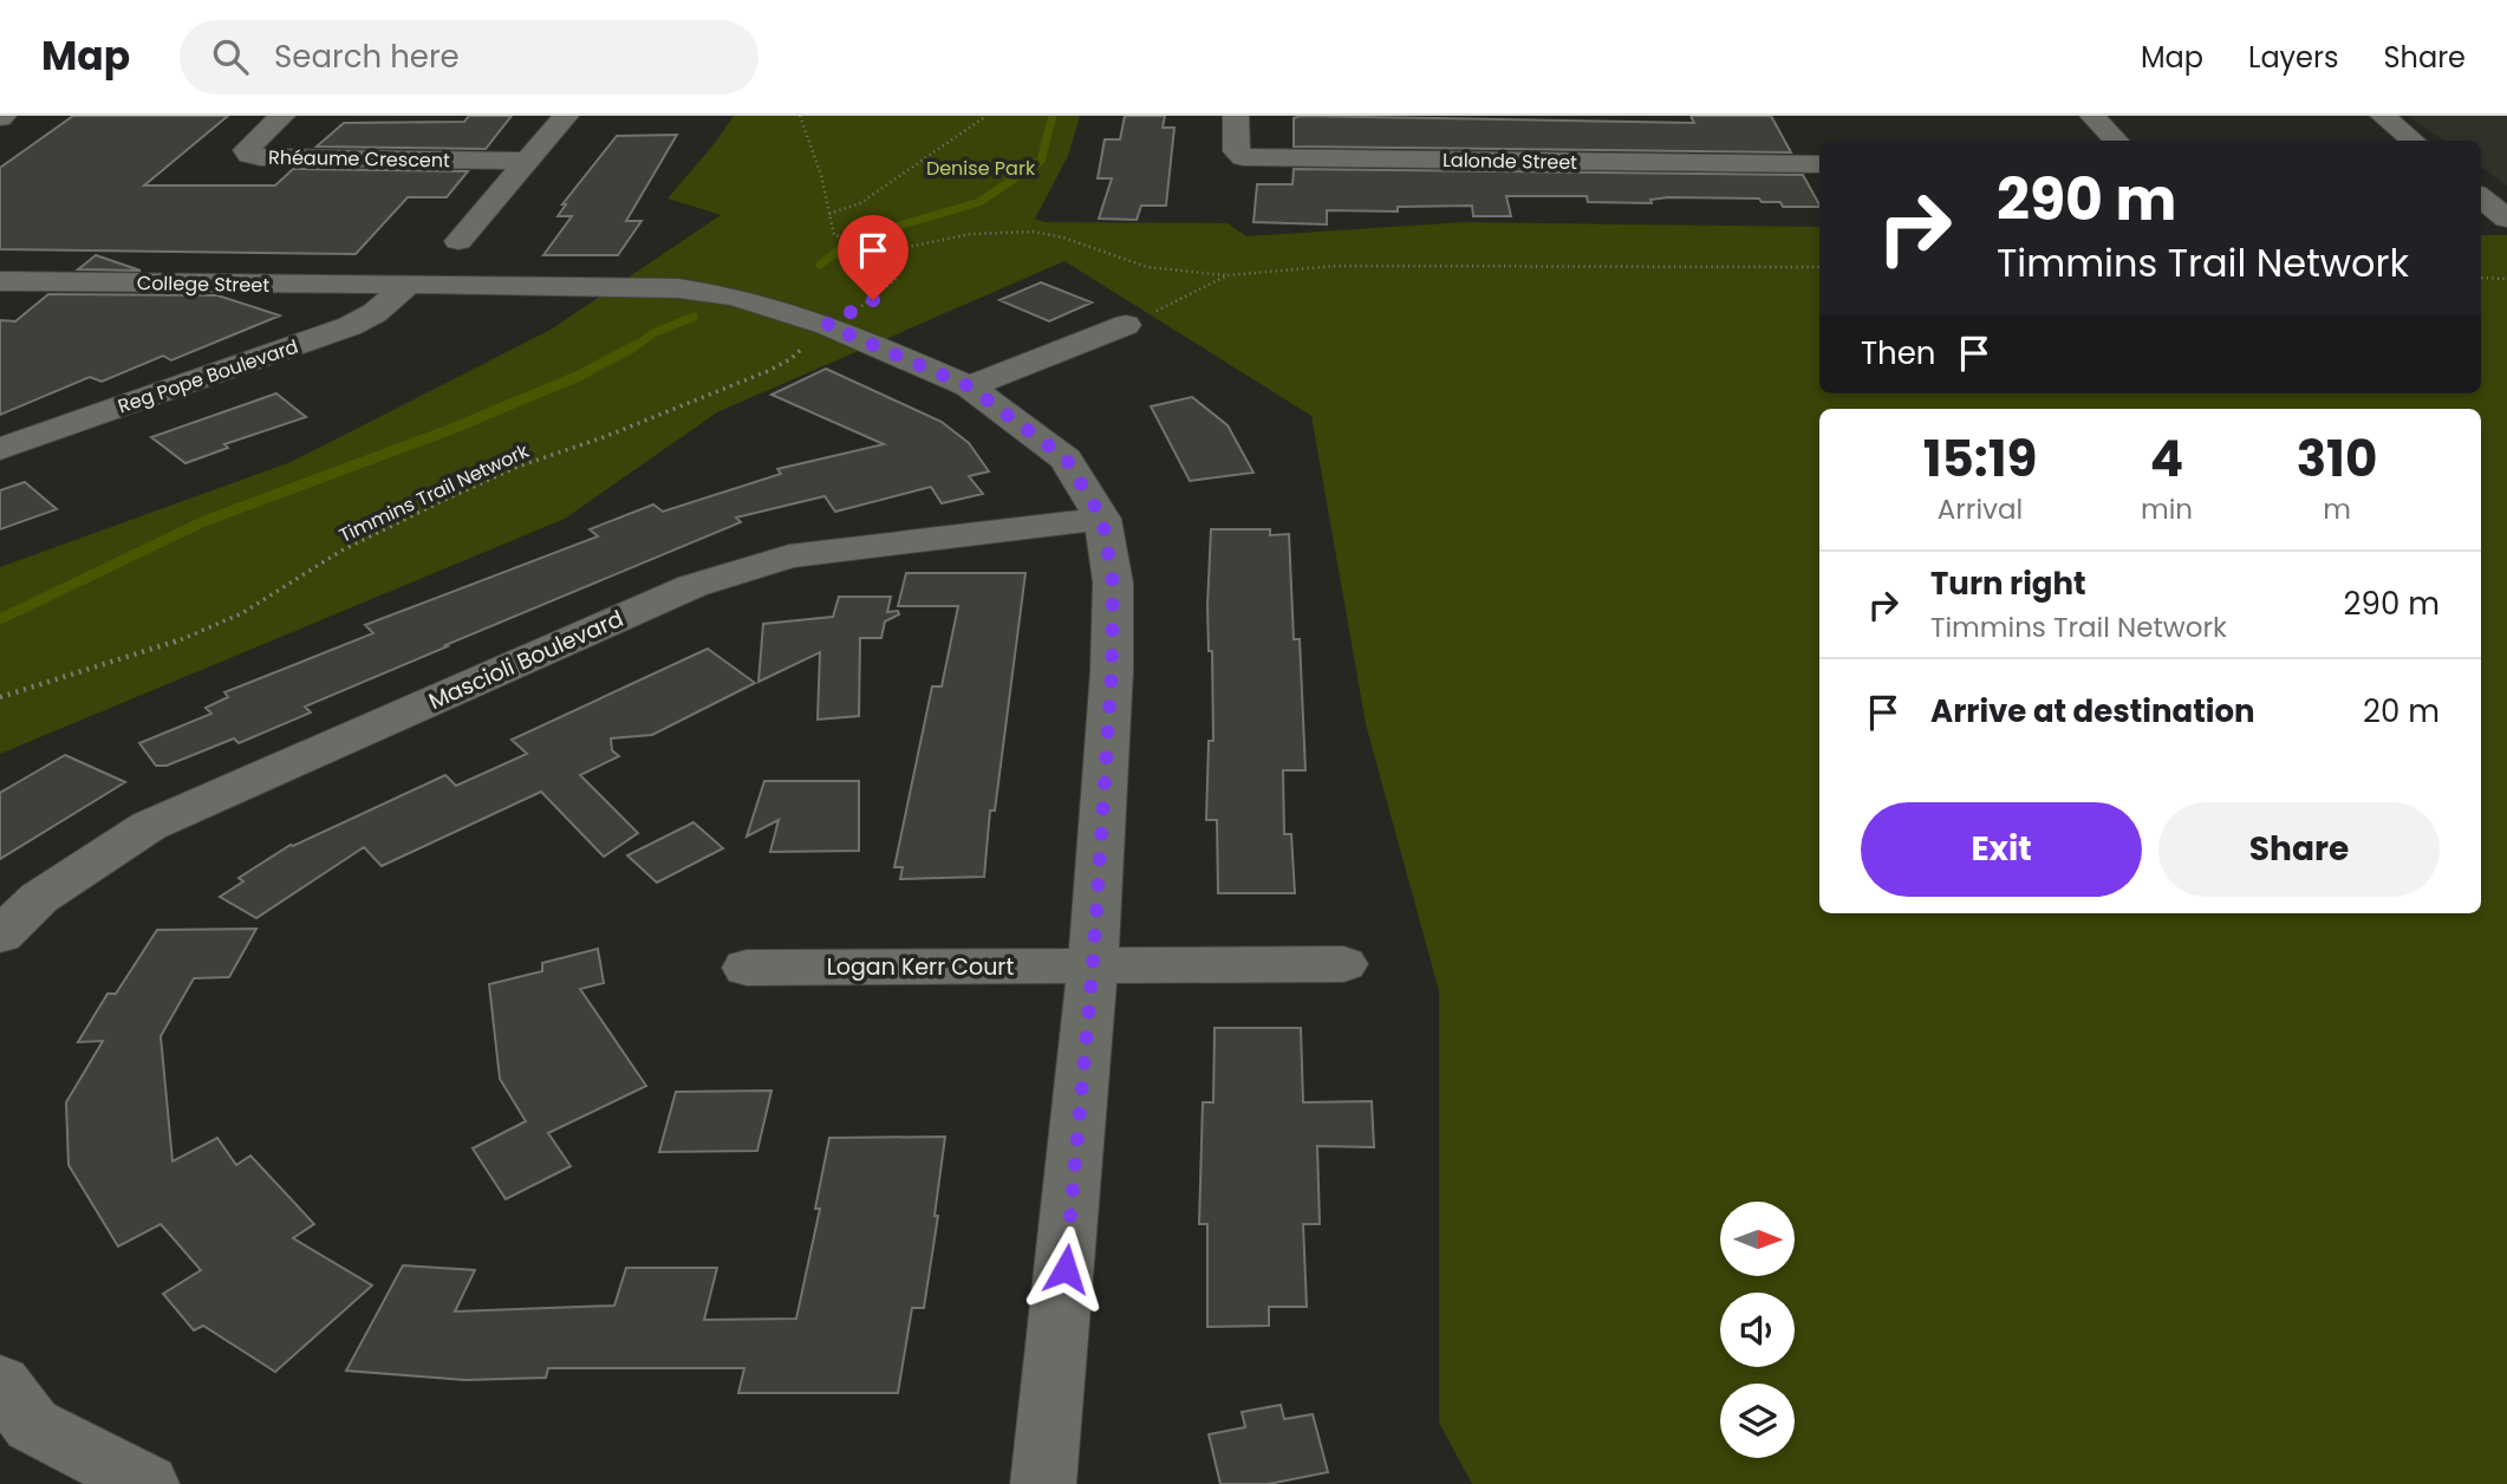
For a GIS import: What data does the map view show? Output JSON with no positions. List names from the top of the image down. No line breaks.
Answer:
{"streets":{"street":["Rhéaume Crescent","Lalonde Street","College Street","Reg Pope Boulevard","Mascioli Boulevard","Logan Kerr Court"],"path":["Timmins Trail Network"]},"crossings":[["College Street","Reg Pope Boulevard"],["College Street","Timmins Trail Network"],["College Street","Mascioli Boulevard"]],"parks":["Denise Park"],"north":"right","page":{"header":"Map","search":"Search here","nav":["Map","Layers","Share"],"turn":["290 m","Timmins Trail Network"],"then":"Then","eta":["15:19","Arrival","4","min","310","m"],"list":[{"name":"Turn right","note":"Timmins Trail Network","value":"290 m"},{"name":"Arrive at destination","value":"20 m"}],"buttons":["Exit","Share"]}}
